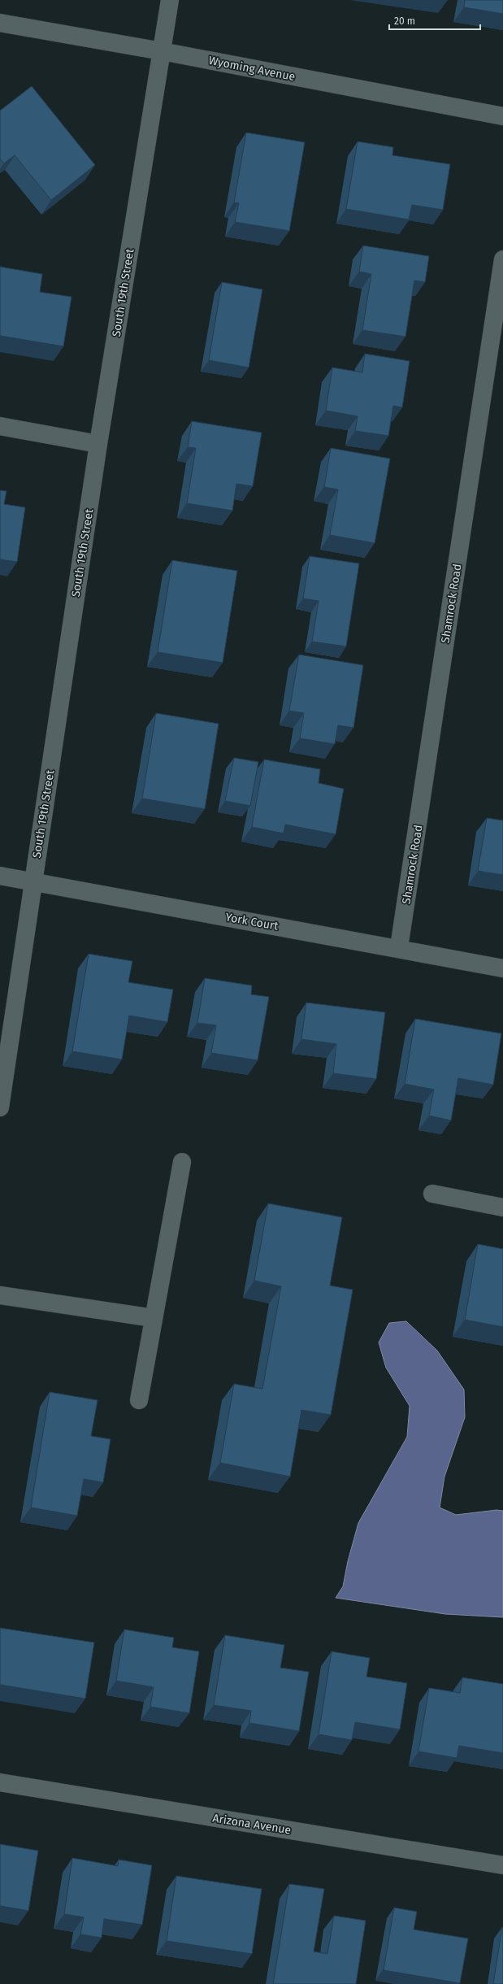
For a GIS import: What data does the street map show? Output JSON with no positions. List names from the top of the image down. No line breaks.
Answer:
{"streets":{"street":["Wyoming Avenue","South 19th Street","Shamrock Road","York Court","Arizona Avenue"]},"crossings":[["Wyoming Avenue","South 19th Street"],["South 19th Street","York Court"],["Shamrock Road","York Court"]],"scale_bar":"20 m"}
